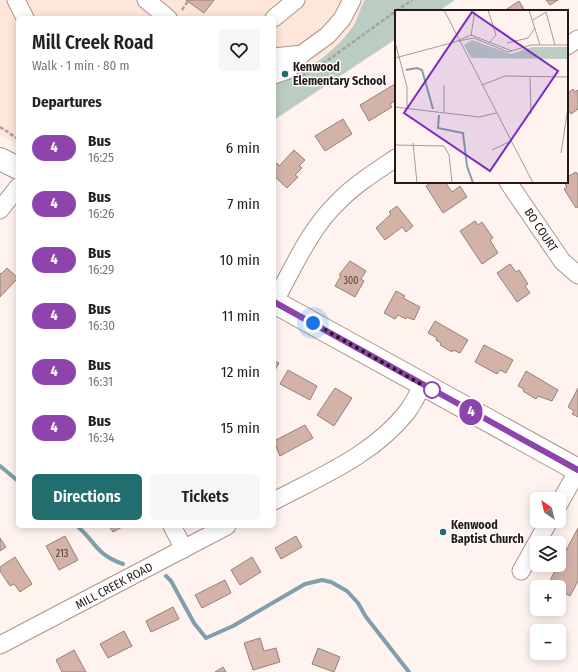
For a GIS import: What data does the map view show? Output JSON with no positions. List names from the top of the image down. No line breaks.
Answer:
{"streets":{"street":["BO COURT","MILL CREEK ROAD"]},"places":["Kenwood Elementary School","Kenwood Baptist Church"],"lines":["bus line 4"],"house_numbers":["300","213"],"north":"top left","page":{"on_map":"4","heading":[["Mill Creek Road","Walk · 1 min · 80 m"],"Departures"],"list":[{"mark":"4","name":"Bus","note":"16:25","value":"6 min"},{"mark":"4","name":"Bus","note":"16:26","value":"7 min"},{"mark":"4","name":"Bus","note":"16:29","value":"10 min"},{"mark":"4","name":"Bus","note":"16:30","value":"11 min"},{"mark":"4","name":"Bus","note":"16:31","value":"12 min"},{"mark":"4","name":"Bus","note":"16:34","value":"15 min"}],"buttons":["Directions","Tickets"],"map_buttons":["+","−"]}}
